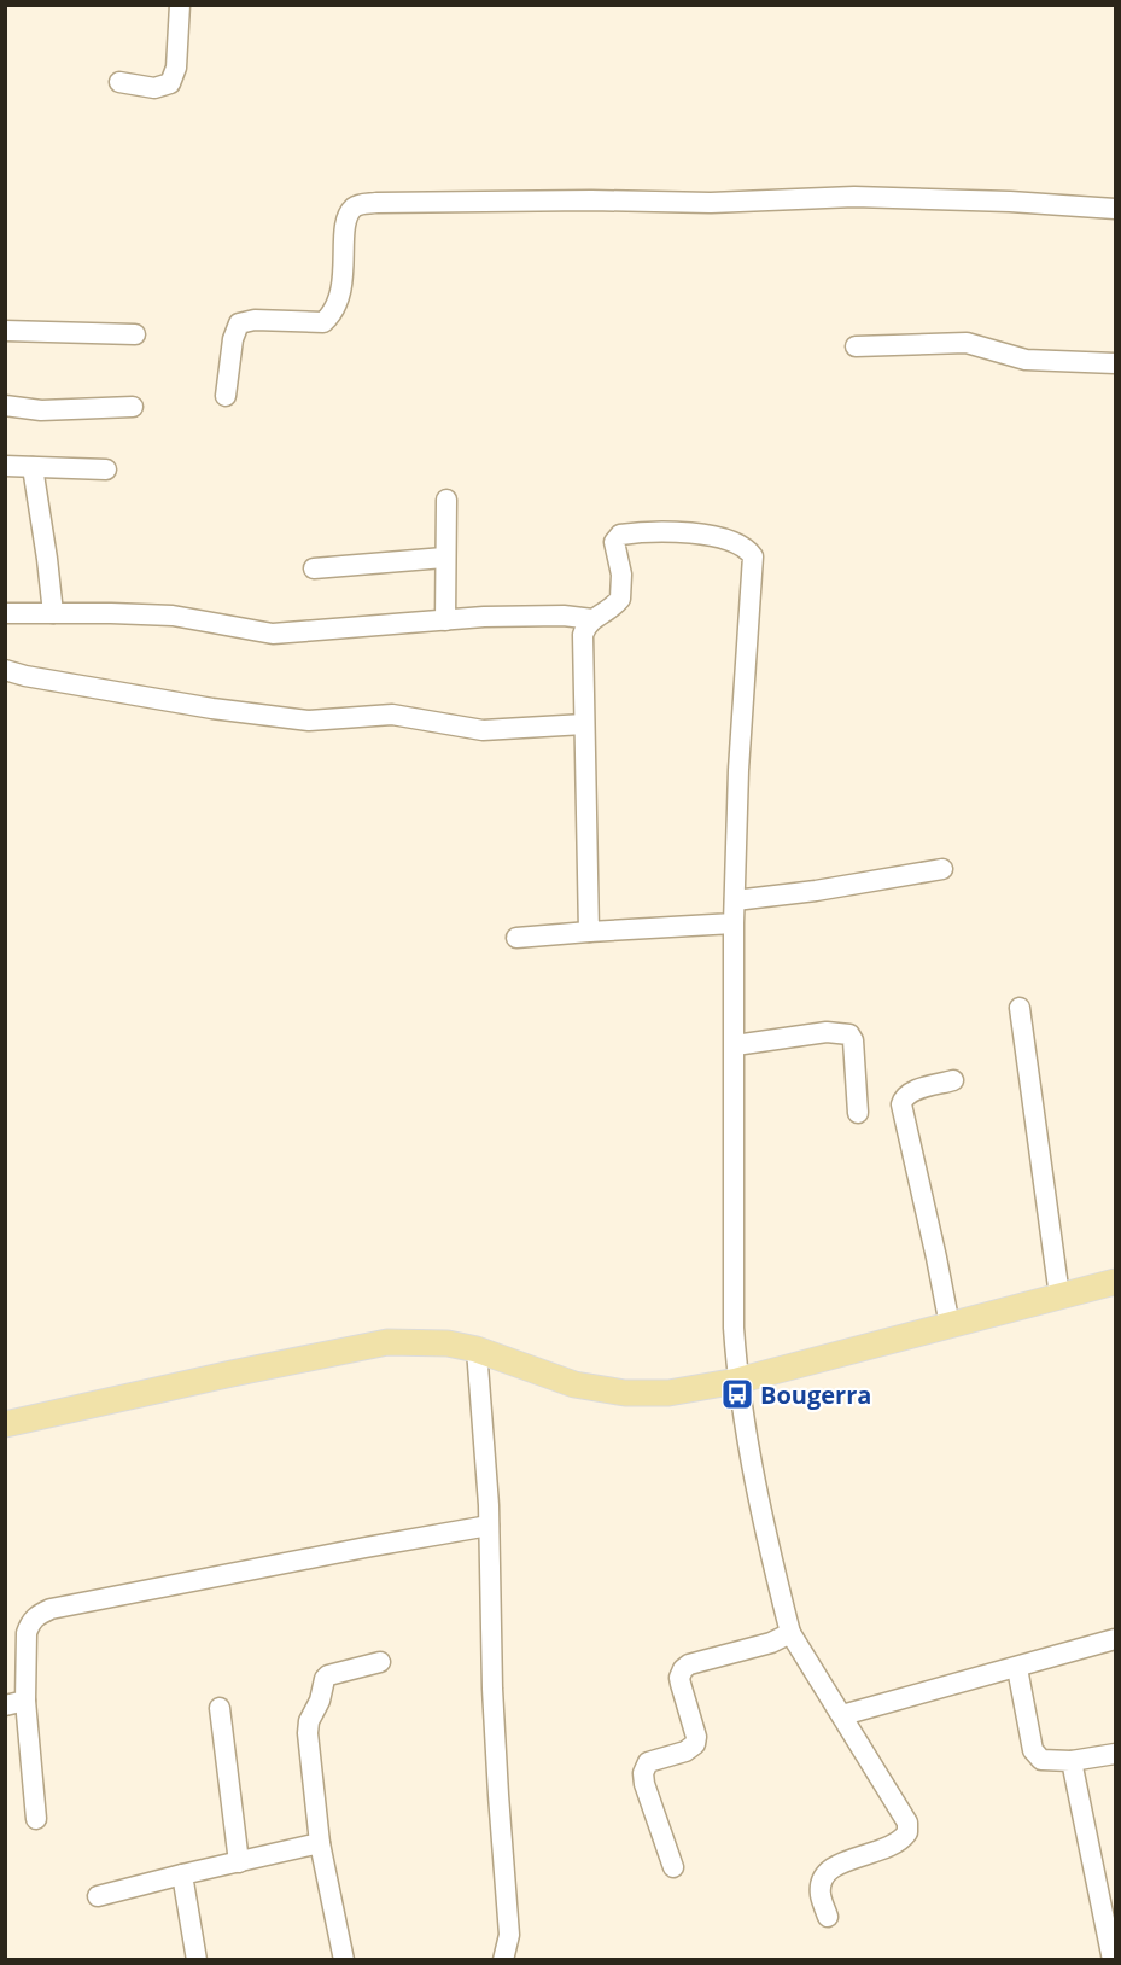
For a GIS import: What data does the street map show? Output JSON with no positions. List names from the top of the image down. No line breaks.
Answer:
{"places":{"bus stop":["Bougerra"]}}
